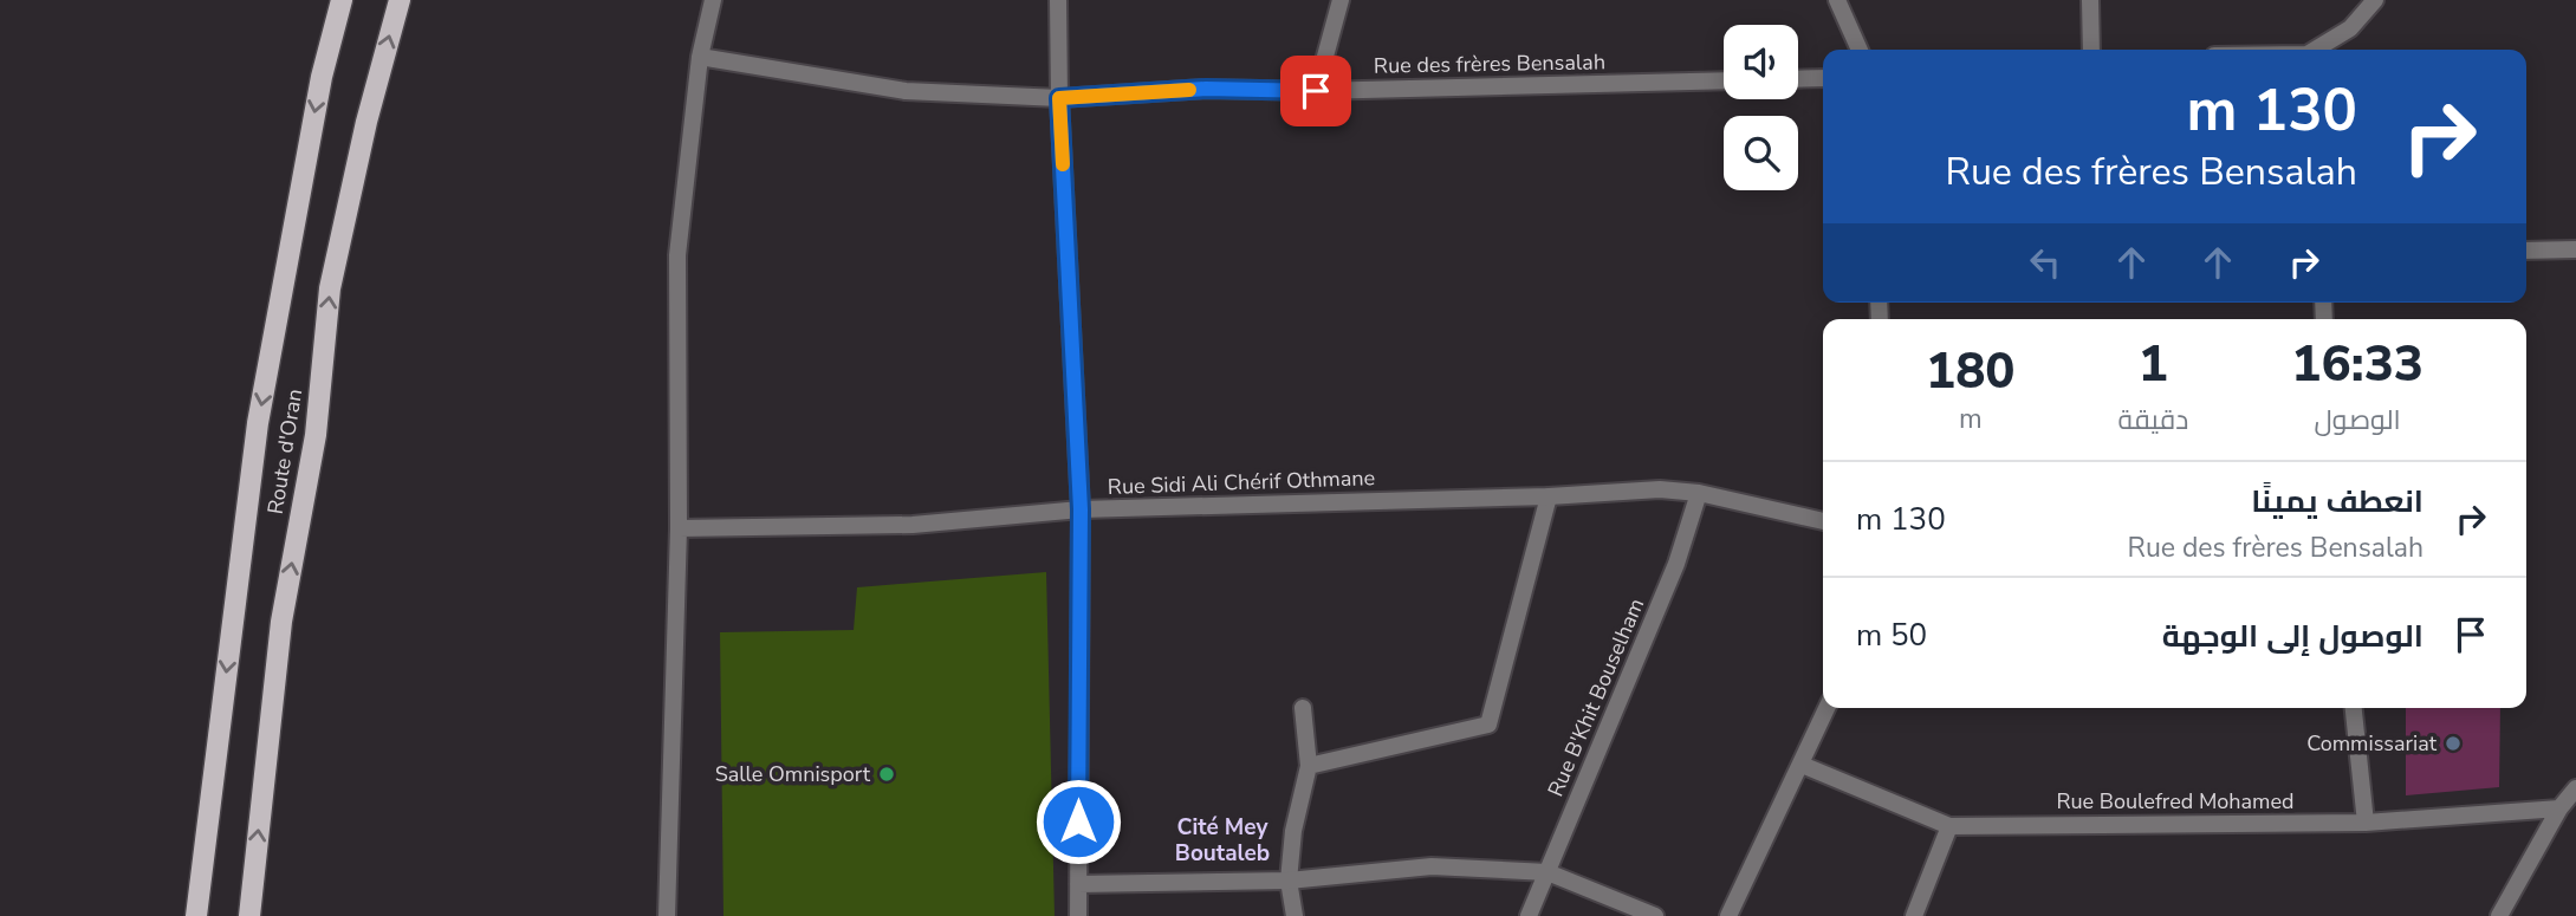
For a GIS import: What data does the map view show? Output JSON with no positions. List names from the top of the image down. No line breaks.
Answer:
{"streets":{"main road":["Route d'Oran"],"street":["Rue des frères Bensalah","Rue Sidi Ali Chérif Othmane","Rue B'Khit Bouselham","Rue Boulefred Mohamed"]},"crossings":[["Rue Sidi Ali Chérif Othmane","Rue B'Khit Bouselham"]],"districts":["Cité Mey Boutaleb"],"places":["Commissariat","Salle Omnisport"],"page":{"turn":["130 m","Rue des frères Bensalah"],"eta":["16:33","الوصول","1","دقيقة","180","m"],"list":[{"name":"انعطف يمينًا","note":"Rue des frères Bensalah","value":"130 m"},{"name":"الوصول إلى الوجهة","value":"50 m"}]}}
